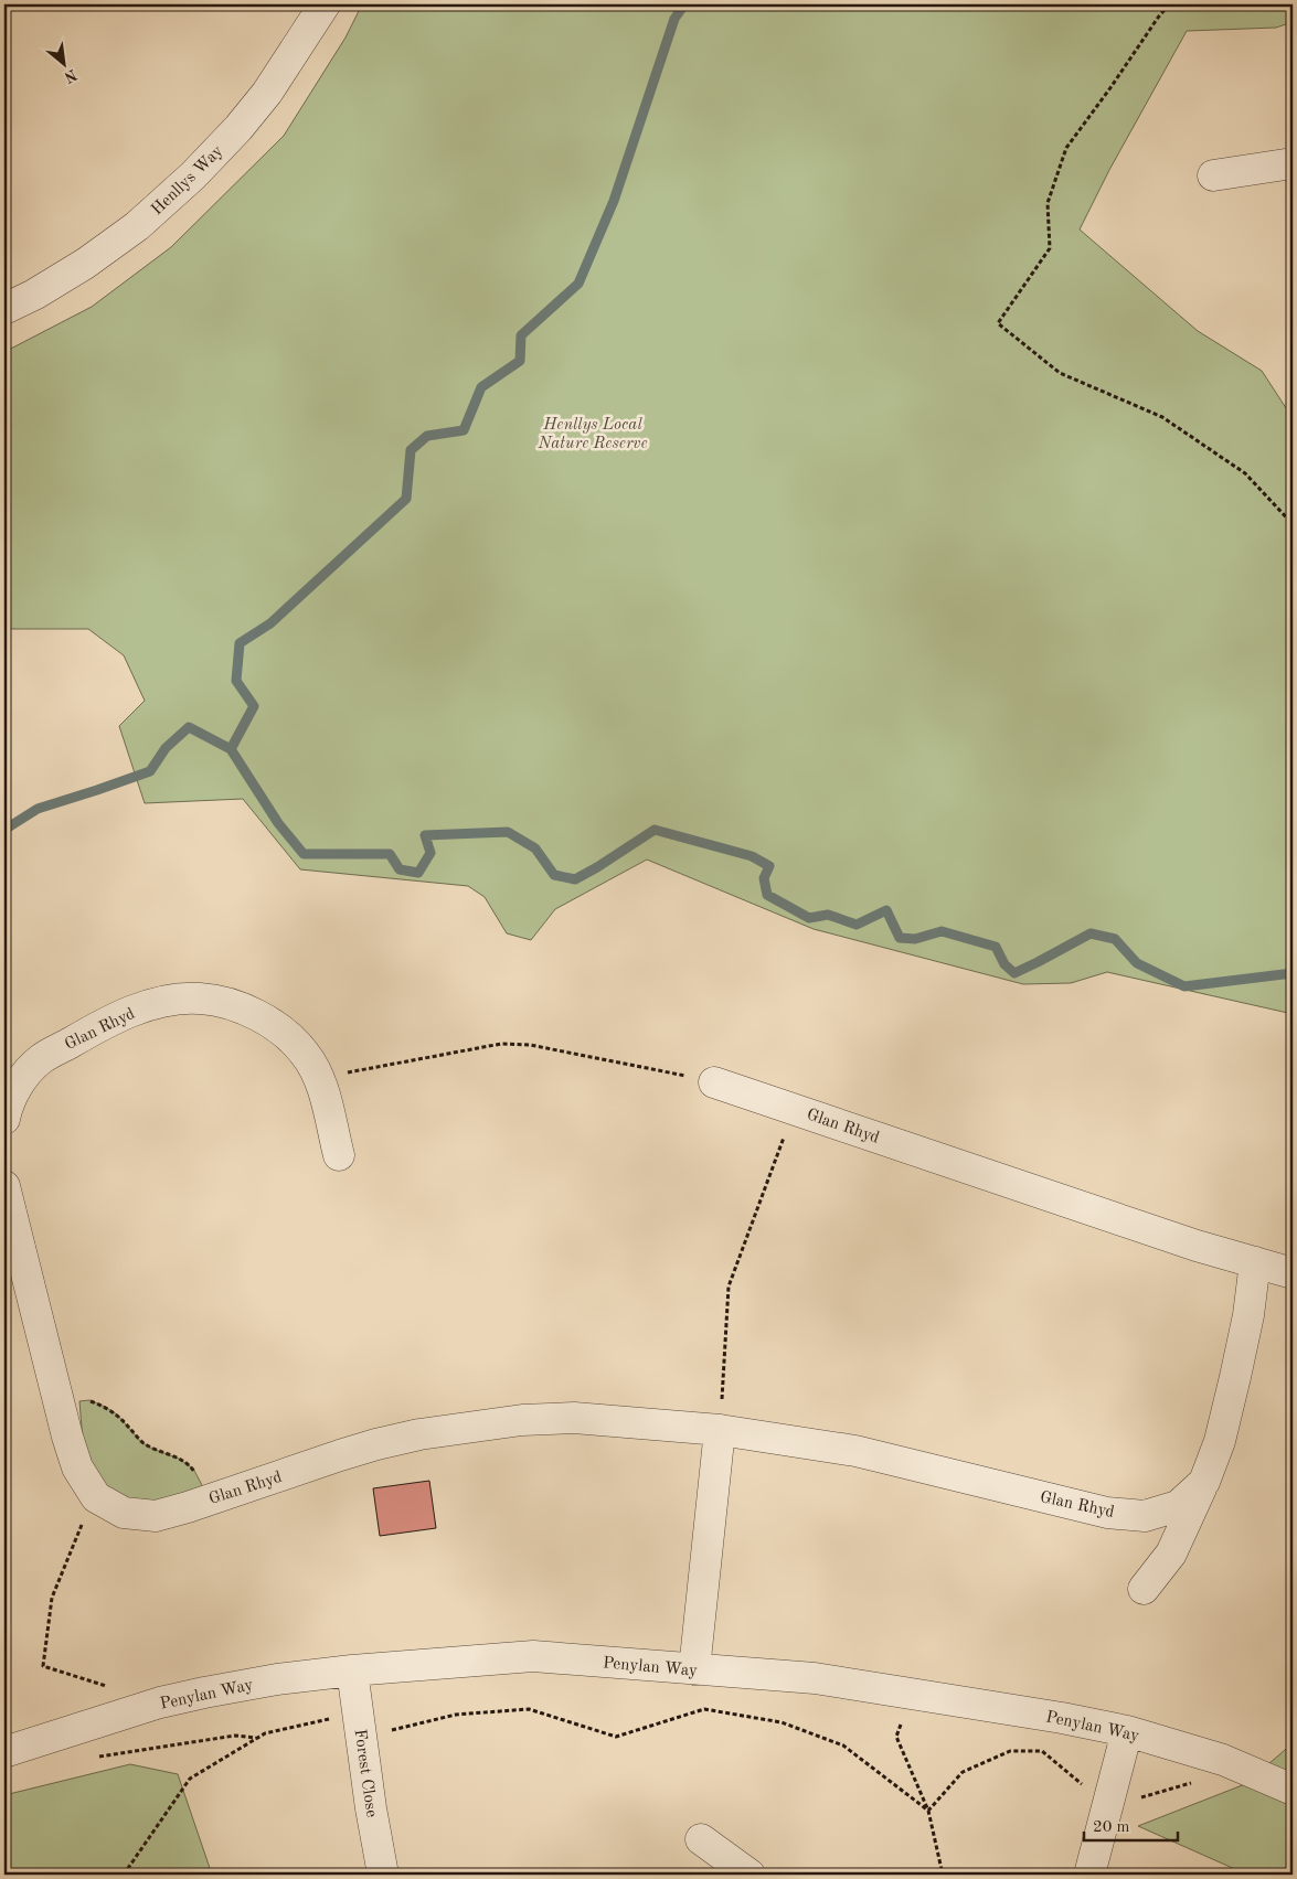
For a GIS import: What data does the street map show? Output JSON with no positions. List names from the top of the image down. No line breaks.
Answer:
{"streets":{"street":["Henllys Way","Glan Rhyd","Penylan Way","Forest Close"]},"crossings":[["Penylan Way","Forest Close"]],"parks":["Henllys Local Nature Reserve"],"scale_bar":"20 m","north":"bottom right"}
